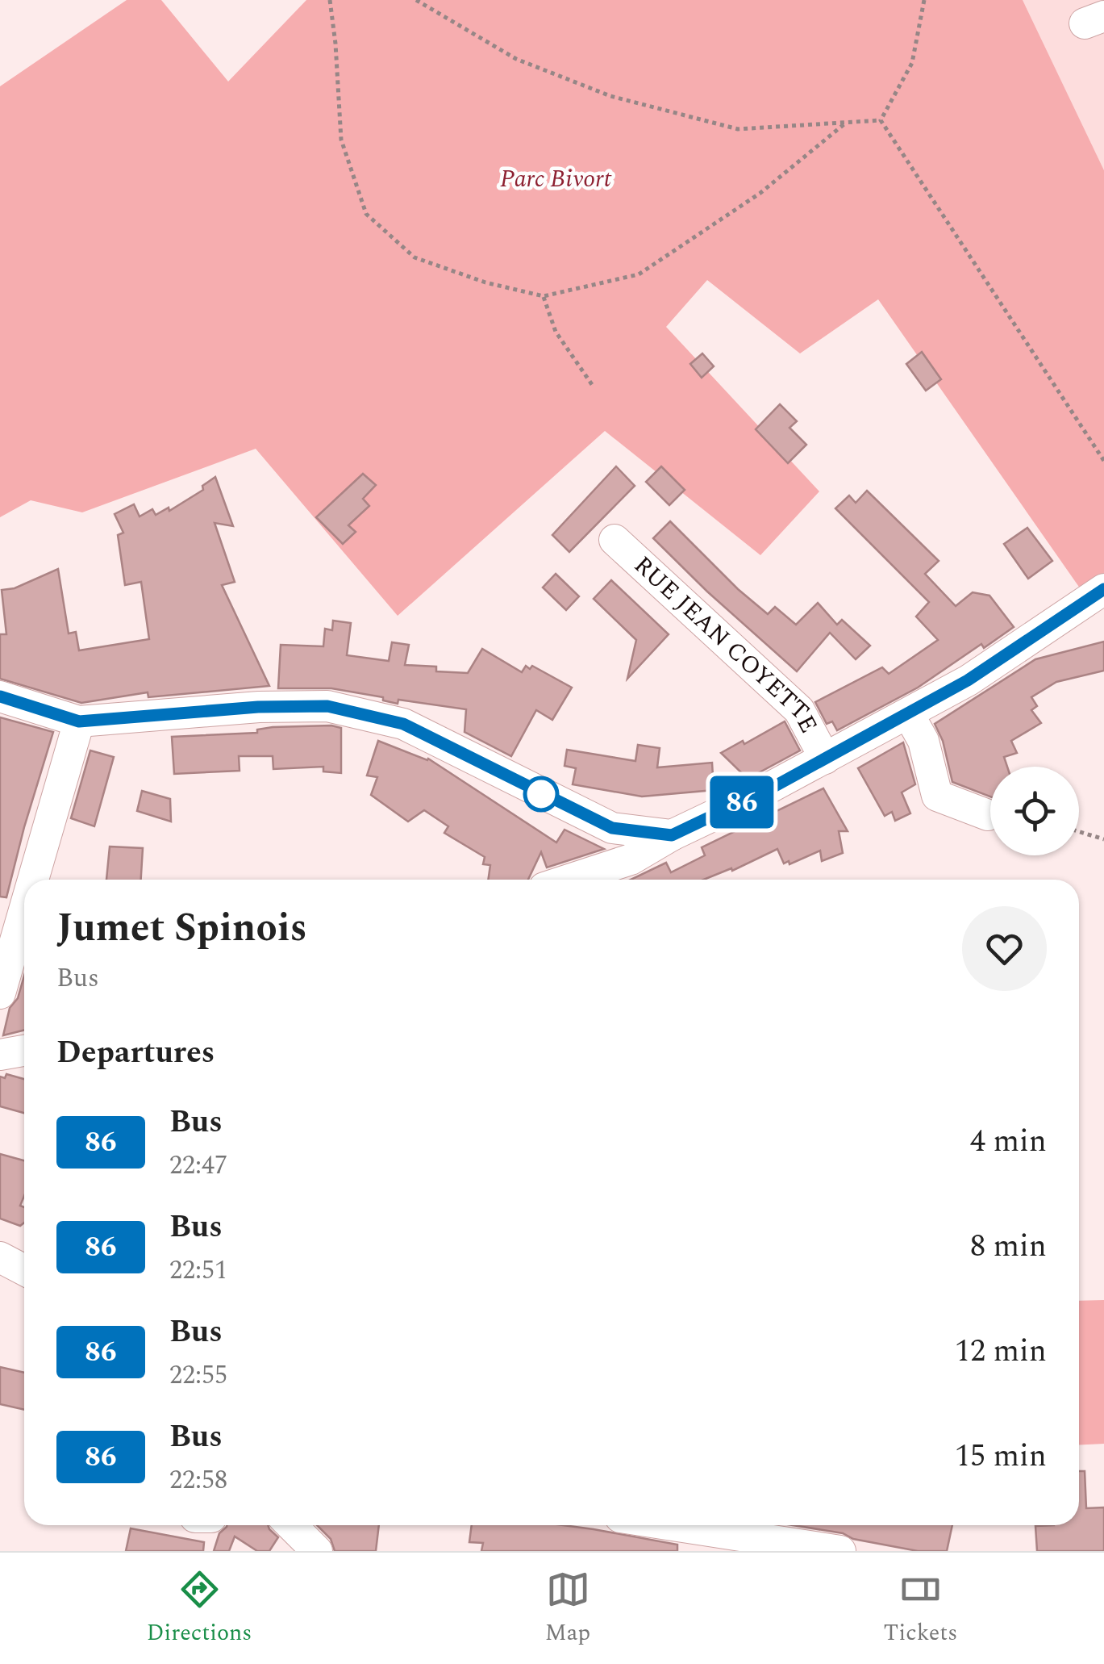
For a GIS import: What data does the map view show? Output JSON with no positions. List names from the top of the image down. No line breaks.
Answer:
{"streets":{"street":["RUE JEAN COYETTE"]},"parks":["Parc Bivort"],"lines":["bus line 86"],"page":{"on_map":"86","heading":[["Jumet Spinois","Bus"],"Departures"],"list":[{"mark":"86","name":"Bus","note":"22:47","value":"4 min"},{"mark":"86","name":"Bus","note":"22:51","value":"8 min"},{"mark":"86","name":"Bus","note":"22:55","value":"12 min"},{"mark":"86","name":"Bus","note":"22:58","value":"15 min"}],"tabs":["Directions","Map","Tickets"]}}
